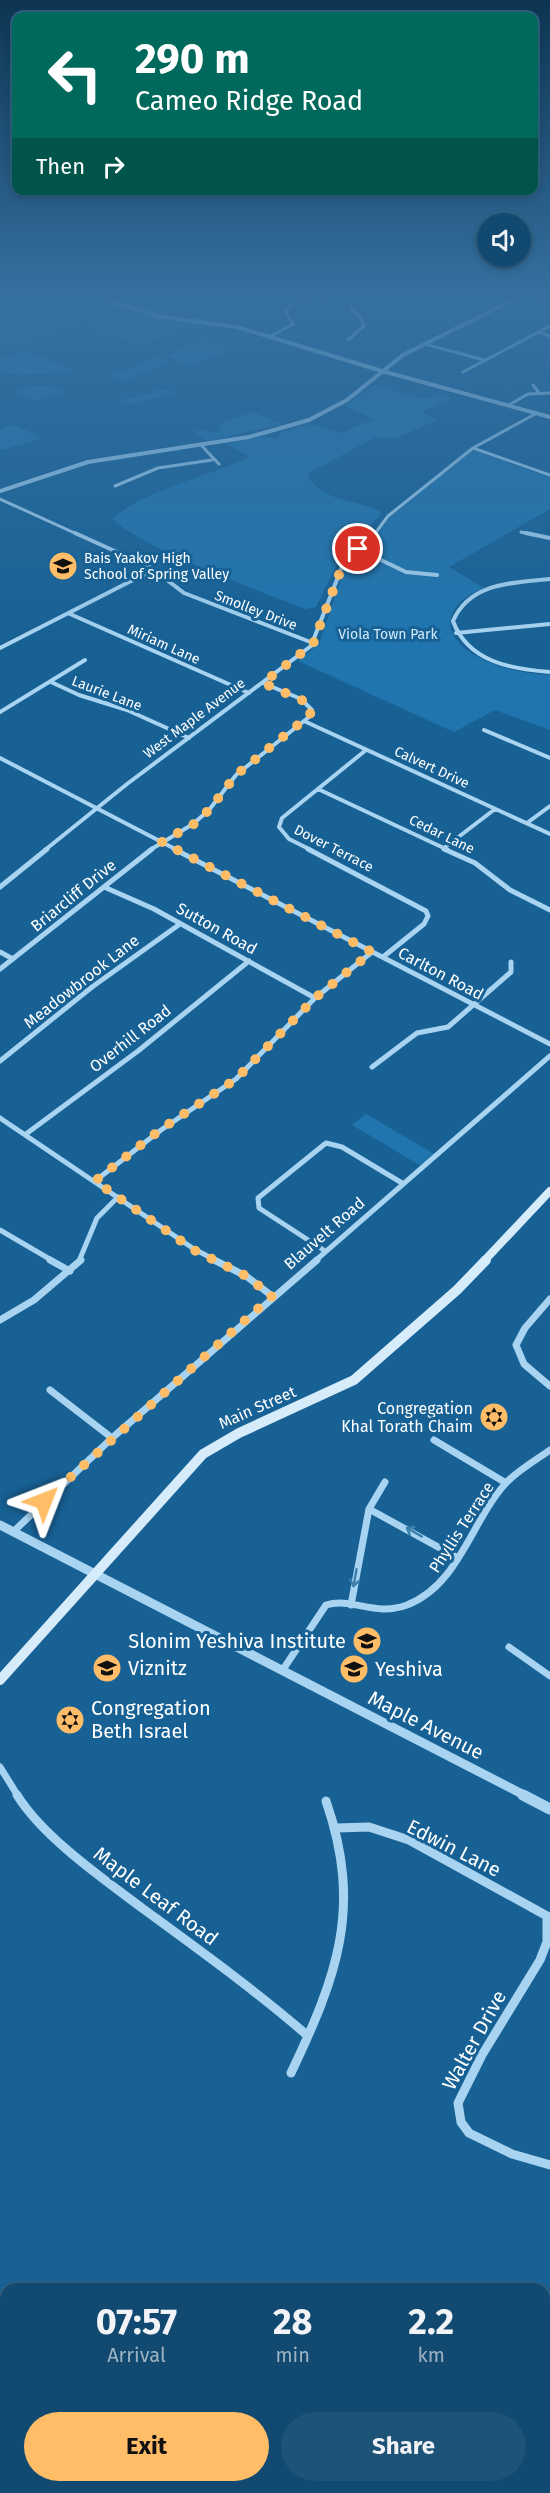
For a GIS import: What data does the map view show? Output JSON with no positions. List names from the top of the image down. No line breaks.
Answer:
{"streets":{"main road":["Main Street"],"street":["Smolley Drive","Miriam Lane","Laurie Lane","West Maple Avenue","Calvert Drive","Cedar Lane","Dover Terrace","Briarcliff Drive","Sutton Road","Carlton Road","Meadowbrook Lane","Overhill Road","Blauvelt Road","Phyllis Terrace","Maple Avenue","Edwin Lane","Maple Leaf Road","Walter Drive"]},"crossings":[["Smolley Drive","West Maple Avenue"],["Miriam Lane","West Maple Avenue"],["Laurie Lane","West Maple Avenue"],["West Maple Avenue","Carlton Road"],["Calvert Drive","Dover Terrace"],["Calvert Drive","Briarcliff Drive"],["Cedar Lane","Dover Terrace"],["Dover Terrace","Carlton Road"],["Briarcliff Drive","Sutton Road"],["Briarcliff Drive","Carlton Road"],["Sutton Road","Meadowbrook Lane"],["Sutton Road","Overhill Road"],["Main Street","Maple Avenue"],["Phyllis Terrace","Maple Avenue"],["Edwin Lane","Walter Drive"]],"parks":["Viola Town Park"],"places":{"school or university":["Bais Yaakov High School of Spring Valley","Slonim Yeshiva Institute","Viznitz","Yeshiva"],"synagogue":["Congregation Khal Torath Chaim","Congregation Beth Israel"]},"page":{"turn":["290 m","Cameo Ridge Road"],"then":"Then","eta":["07:57","Arrival","28","min","2.2","km"],"buttons":["Exit","Share"]}}
